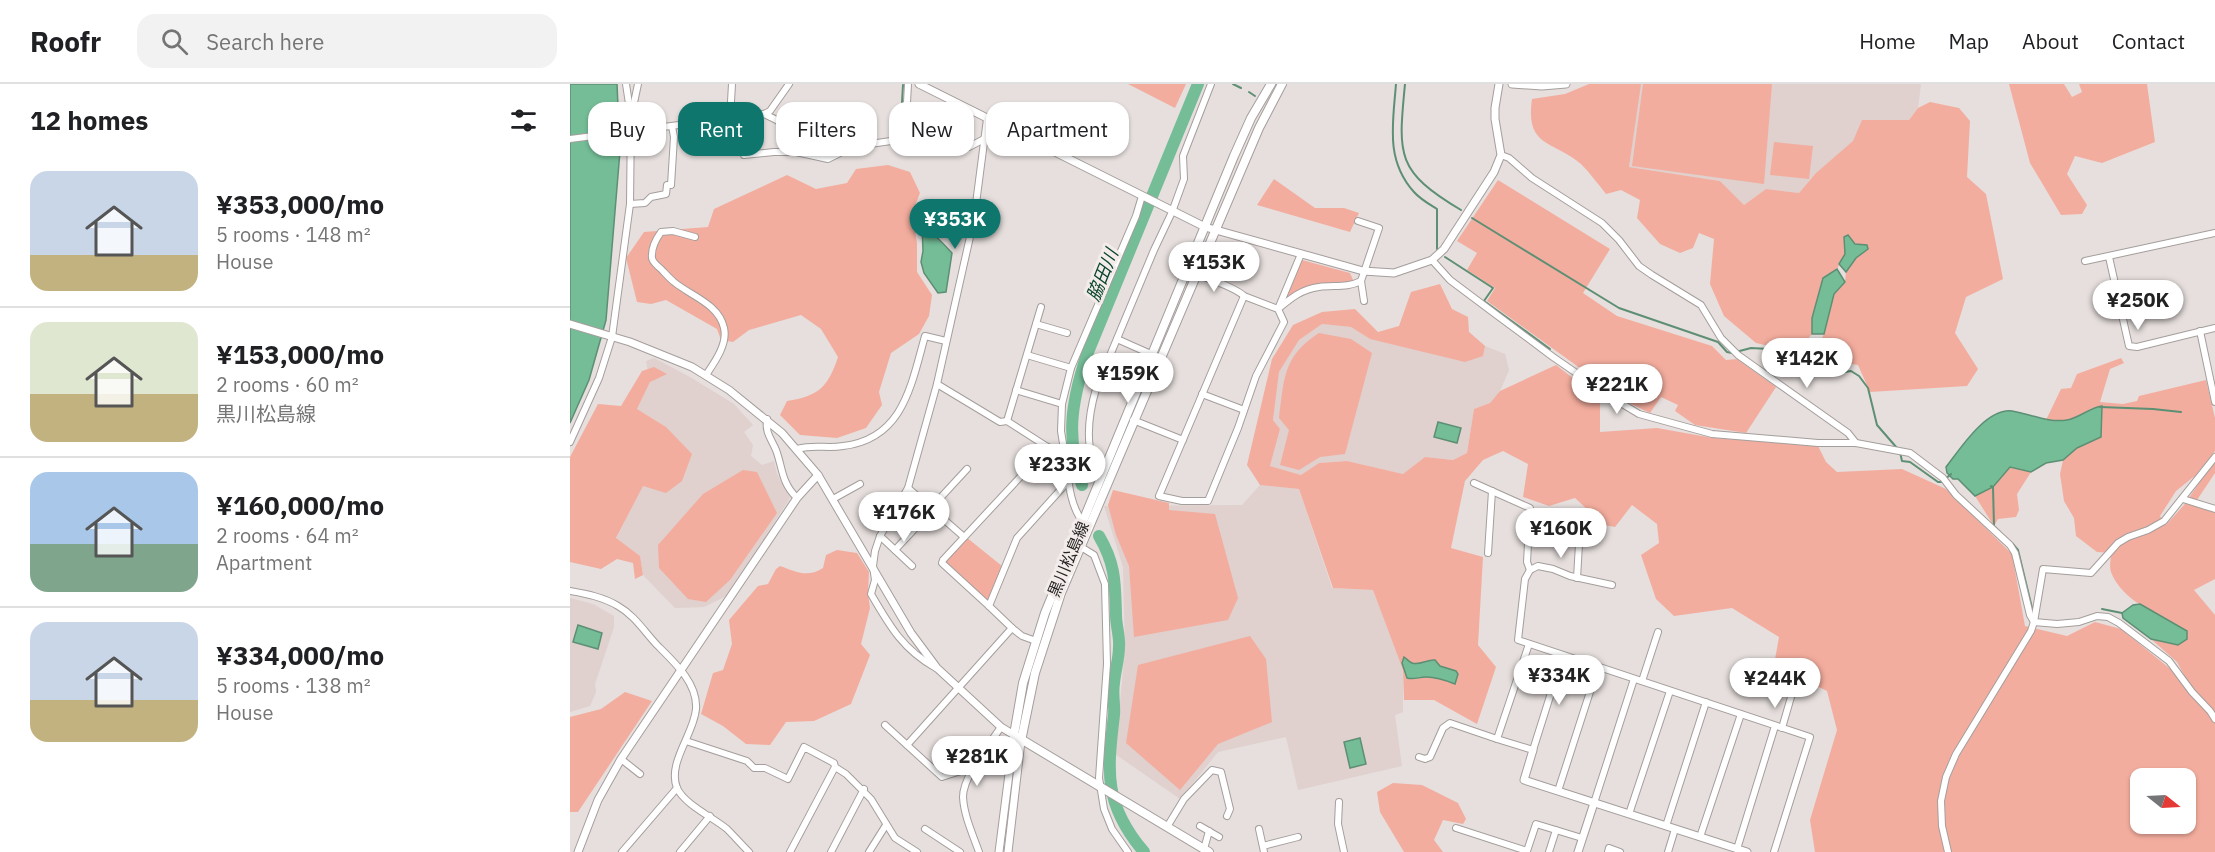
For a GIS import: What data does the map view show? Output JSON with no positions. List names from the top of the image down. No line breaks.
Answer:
{"streets":{"main road":["黒川松島線"]},"water":["脇田川"],"north":"right","page":{"header":"Roofr","search":"Search here","nav":["Home","Map","About","Contact"],"heading":"12 homes","chip":["Buy","Rent","Filters","New","Apartment"],"list":[{"name":"¥353,000/mo","note":"5 rooms · 148 m² · House"},{"name":"¥153,000/mo","note":"2 rooms · 60 m² · 黒川松島線"},{"name":"¥160,000/mo","note":"2 rooms · 64 m² · Apartment"},{"name":"¥334,000/mo","note":"5 rooms · 138 m² · House"}],"price":["¥353K","¥153K","¥250K","¥142K","¥159K","¥221K","¥233K","¥176K","¥160K","¥334K","¥244K","¥281K"]}}
